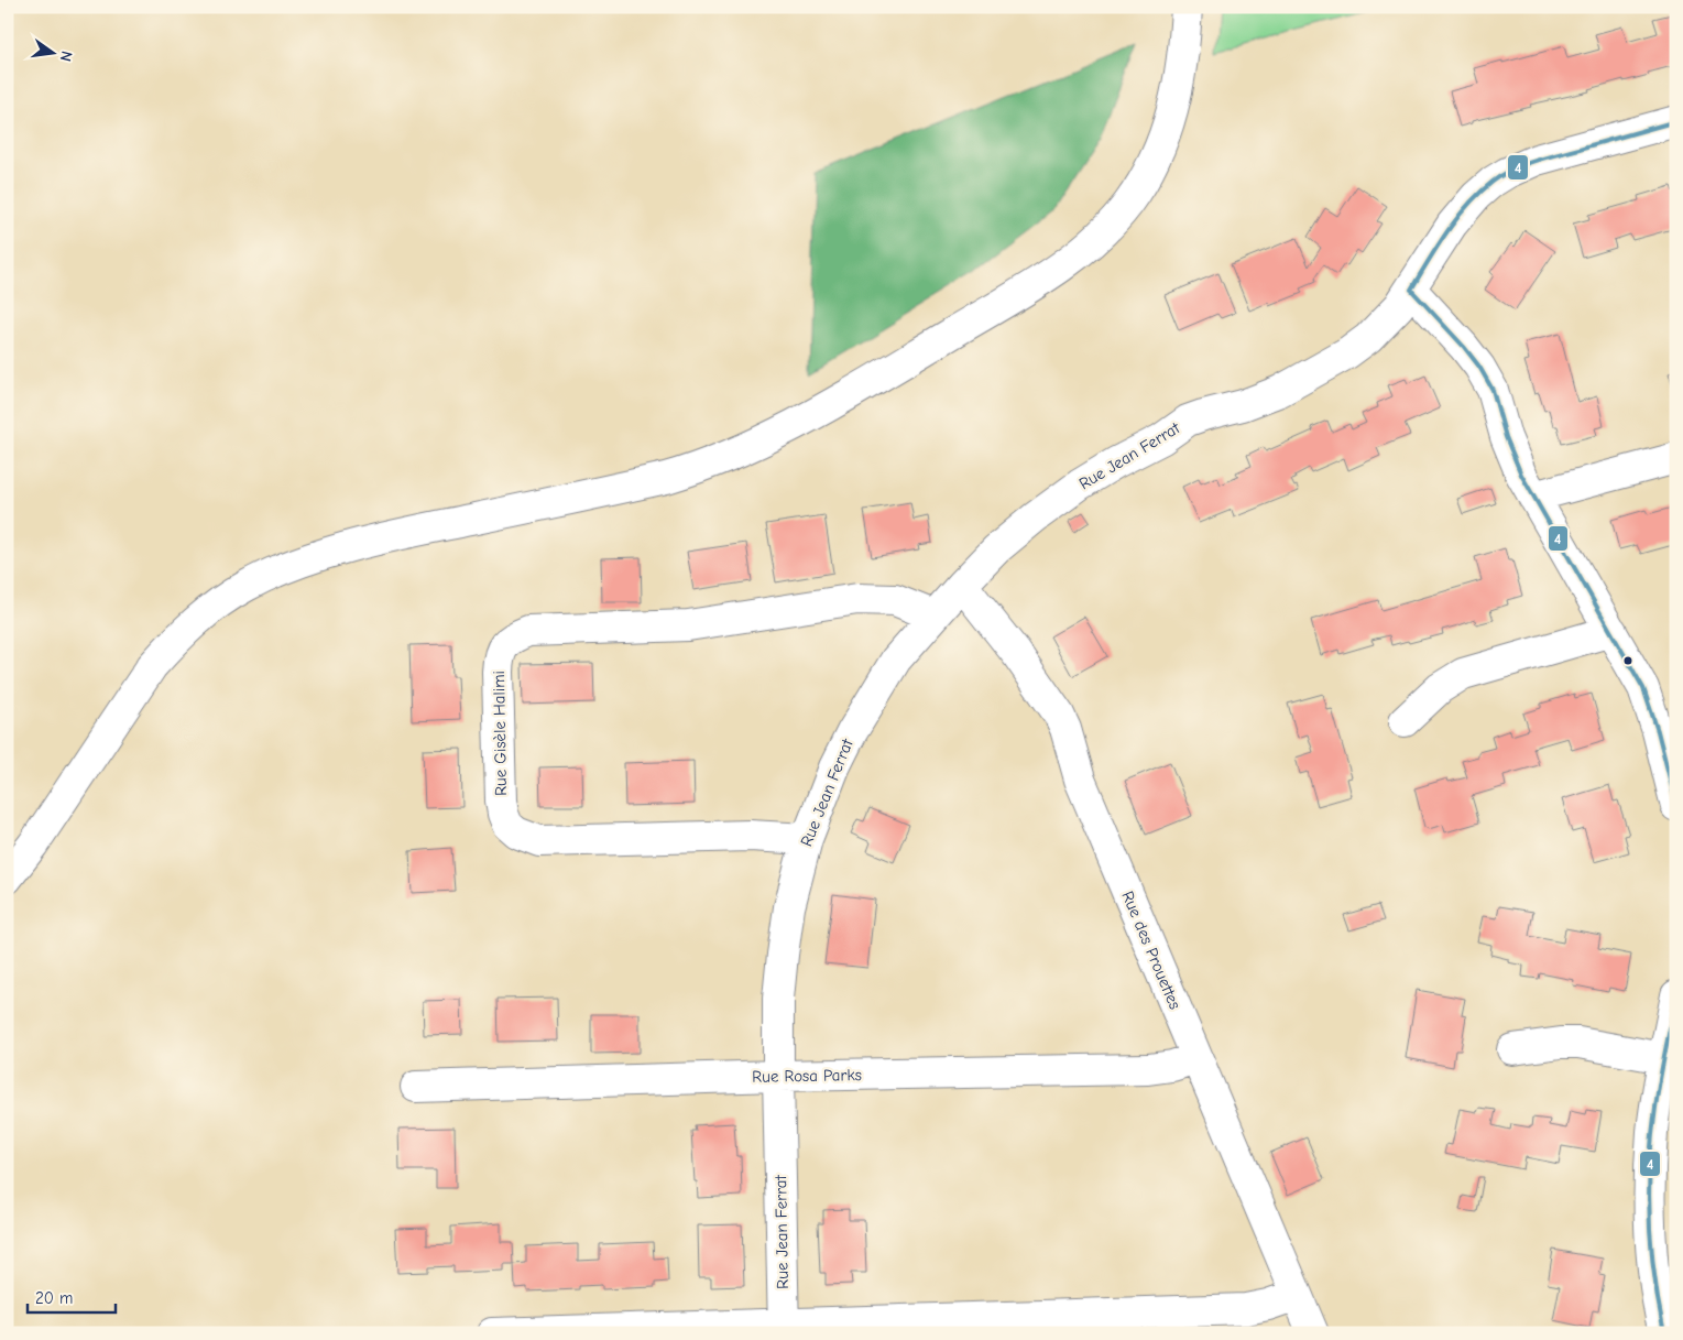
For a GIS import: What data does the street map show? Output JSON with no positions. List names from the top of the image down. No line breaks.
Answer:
{"streets":{"street":["Rue Jean Ferrat","Rue Gisèle Halimi","Rue des Prouettes","Rue Rosa Parks"]},"crossings":[["Rue Jean Ferrat","Rue Gisèle Halimi"],["Rue Jean Ferrat","Rue des Prouettes"],["Rue Jean Ferrat","Rue Rosa Parks"],["Rue des Prouettes","Rue Rosa Parks"]],"lines":["transit line 4"],"scale_bar":"20 m","north":"right"}
